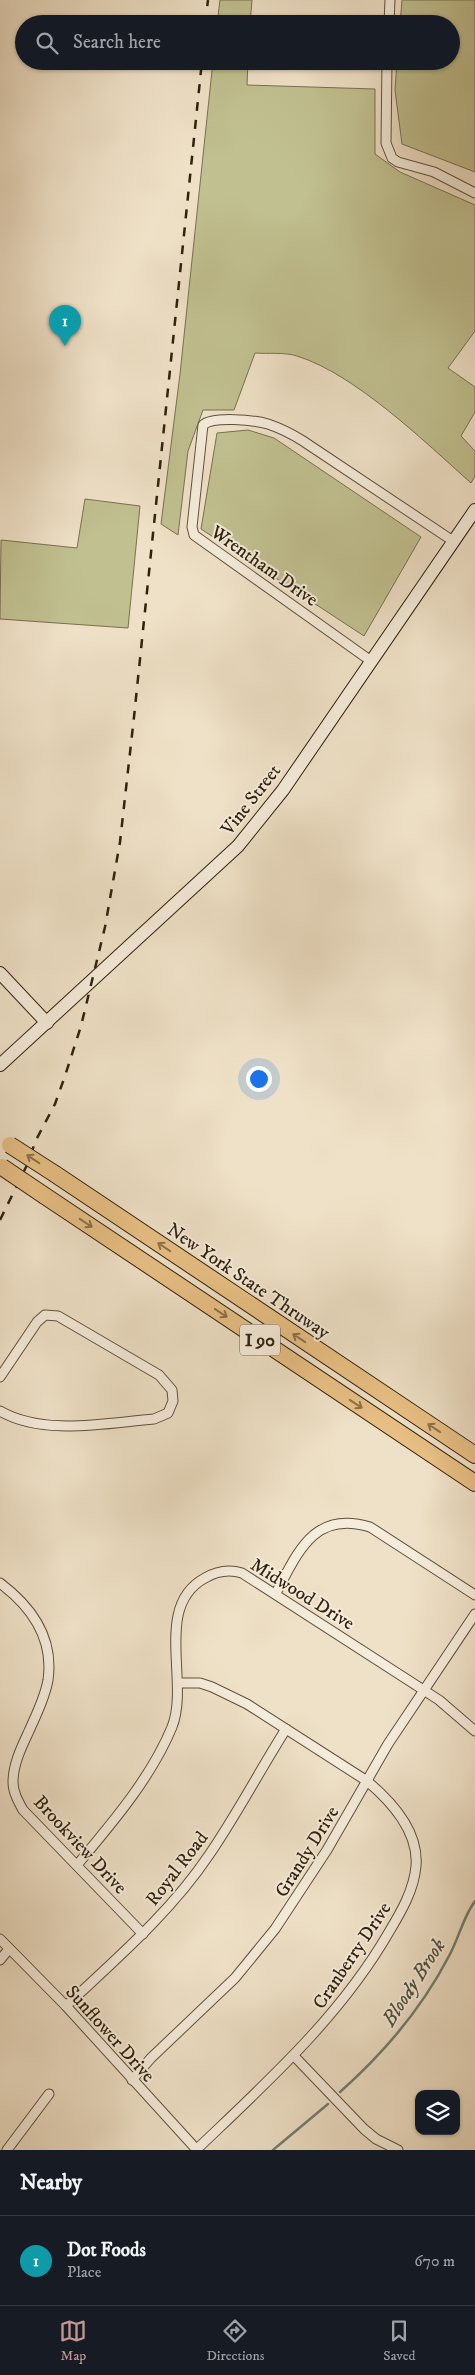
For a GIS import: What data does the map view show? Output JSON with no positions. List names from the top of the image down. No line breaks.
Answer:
{"streets":{"highway":["New York State Thruway","I 90"],"street":["Wrentham Drive","Vine Street","Midwood Drive","Brookview Drive","Grandy Drive","Royal Road","Cranberry Drive","Sunflower Drive"]},"crossings":[["Wrentham Drive","Vine Street"],["Midwood Drive","Brookview Drive"],["Midwood Drive","Grandy Drive"],["Midwood Drive","Cranberry Drive"],["Brookview Drive","Royal Road"],["Grandy Drive","Cranberry Drive"],["Grandy Drive","Sunflower Drive"],["Royal Road","Cranberry Drive"],["Royal Road","Sunflower Drive"],["Cranberry Drive","Sunflower Drive"]],"water":["Bloody Brook"],"page":{"search":"Search here","pins":"1","heading":"Nearby","list":[{"mark":"1","name":"Dot Foods","note":"Place","value":"670 m"}],"nav":["Map","Directions","Saved"]}}
